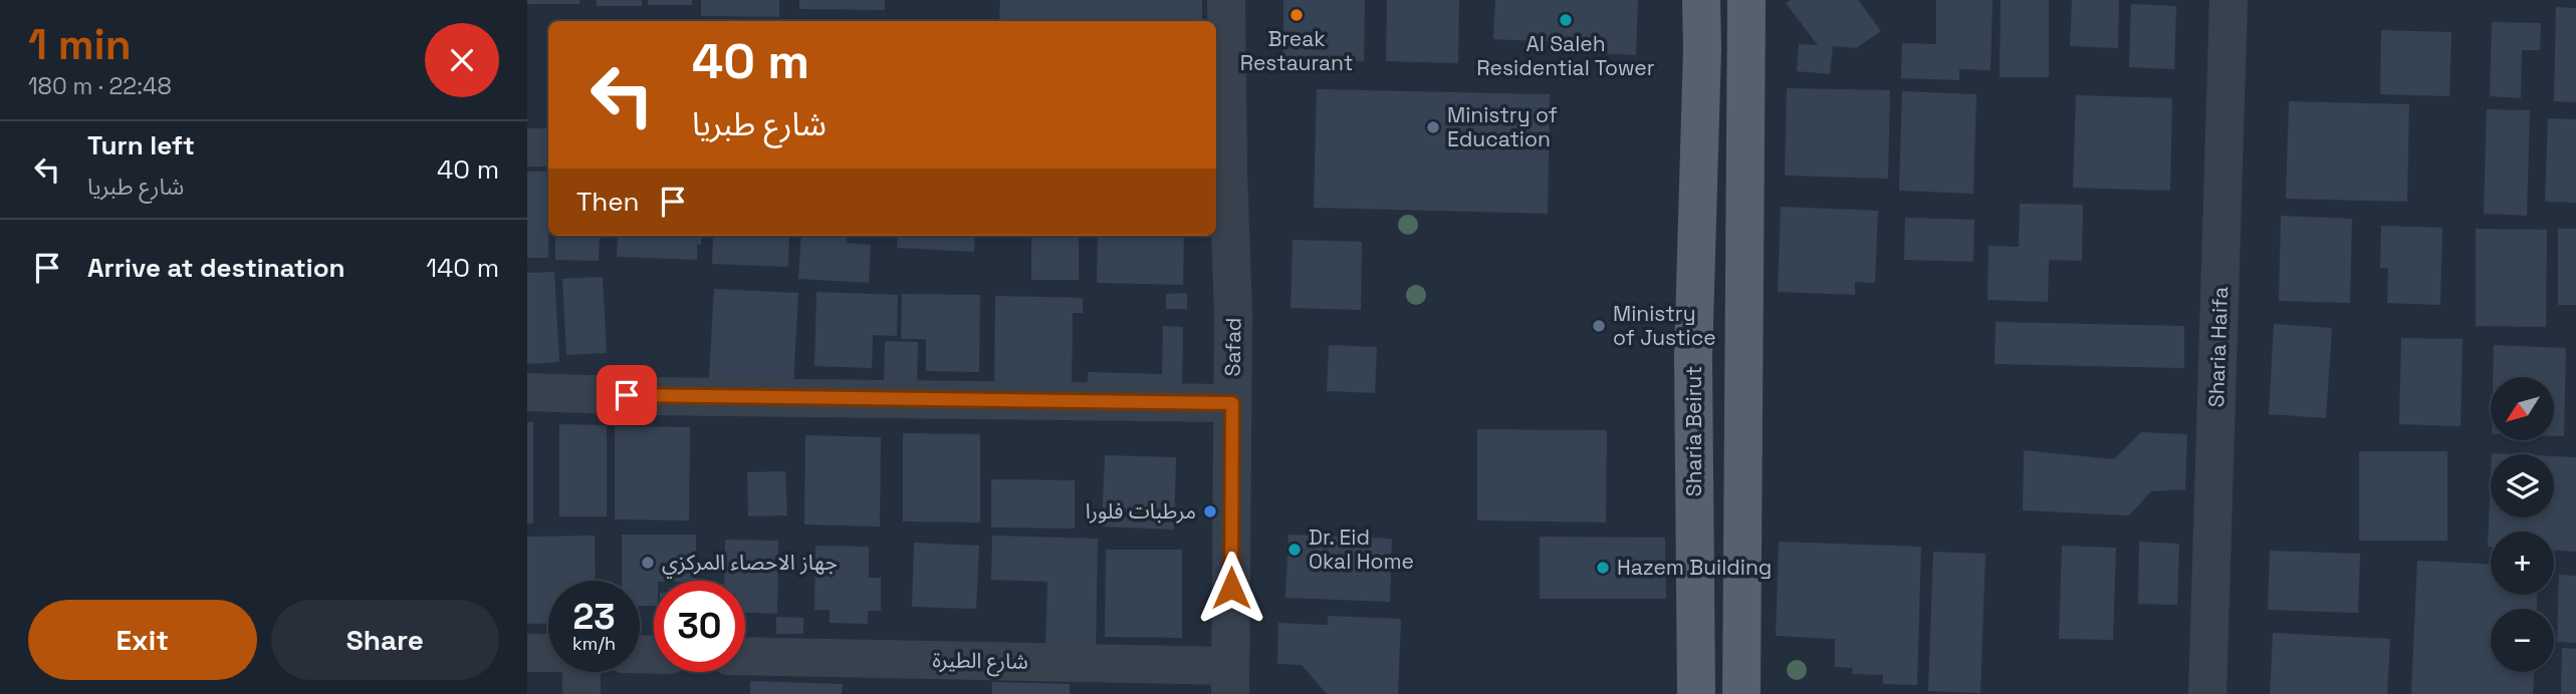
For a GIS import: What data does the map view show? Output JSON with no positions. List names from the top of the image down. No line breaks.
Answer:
{"streets":{"main road":["Sharia Beirut"],"street":["Safad","Sharia Haifa","شارع الطيرة"]},"crossings":[["Safad","شارع الطيرة"]],"places":["Break Restaurant","Al Saleh Residential Tower","Ministry of Education","Ministry of Justice","مرطبات فلورا","Dr. Eid Okal Home","جهاز الاحصاء المركزي","Hazem Building"],"north":"bottom left","page":{"heading":["1 min","180 m · 22:48"],"turn":["40 m","شارع طبريا"],"list":[{"name":"Turn left","note":"شارع طبريا","value":"40 m"},{"name":"Arrive at destination","value":"140 m"}],"then":"Then","map_buttons":["+","−"],"speed":"23 km/h","limit":"30","buttons":["Exit","Share"]}}
